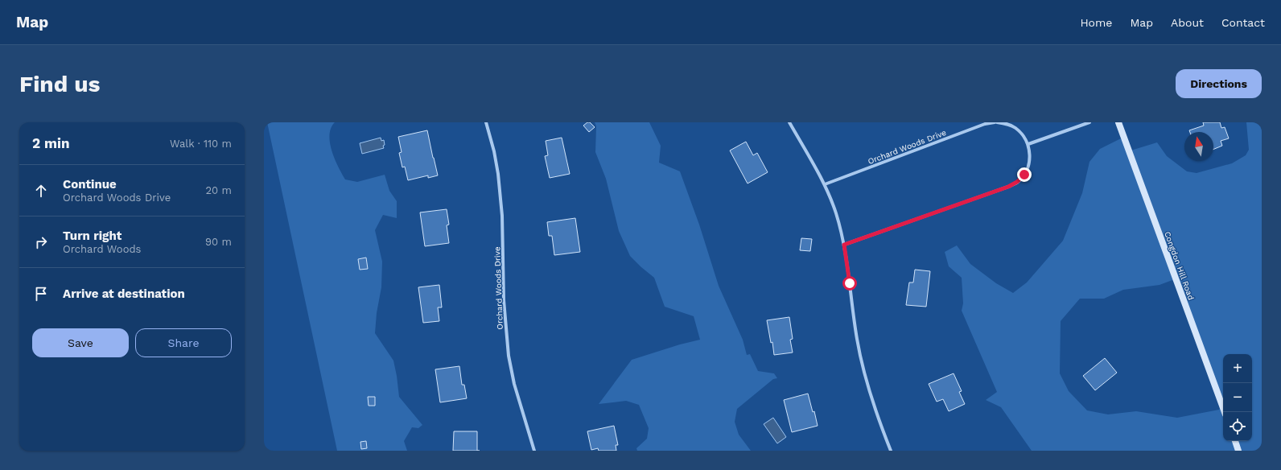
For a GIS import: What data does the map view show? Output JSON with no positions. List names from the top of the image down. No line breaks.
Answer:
{"streets":{"street":["Orchard Woods Drive","Congdon Hill Road"]},"north":"top","page":{"header":"Map","nav":["Home","Map","About","Contact"],"buttons":["Directions",["Save","Share"]],"title":"Find us","heading":["2 min","Walk · 110 m"],"list":[["Continue","Orchard Woods Drive","20 m"],["Turn right","Orchard Woods","90 m"],"Arrive at destination"],"map_buttons":["+","−"]}}
